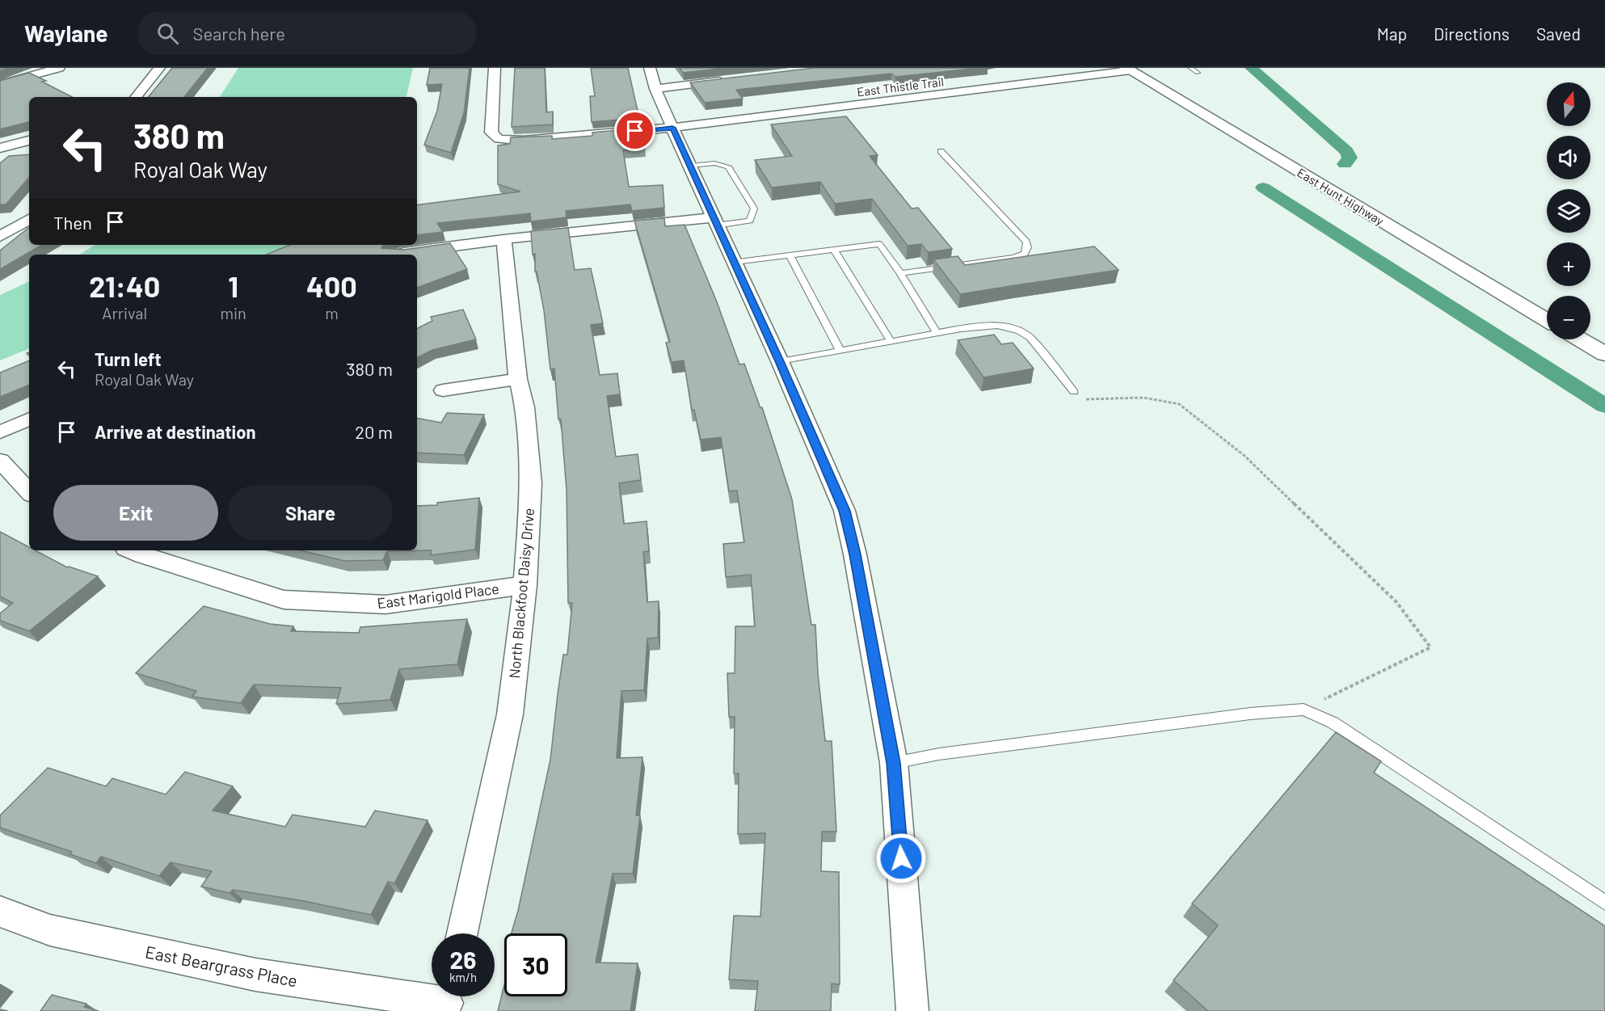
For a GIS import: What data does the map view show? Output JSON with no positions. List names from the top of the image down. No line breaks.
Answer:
{"streets":{"main road":["East Hunt Highway"],"street":["East Thistle Trail","North Blackfoot Daisy Drive","East Marigold Place","East Beargrass Place"]},"crossings":[["East Thistle Trail","East Hunt Highway"],["North Blackfoot Daisy Drive","East Marigold Place"]],"north":"top","page":{"header":"Waylane","search":"Search here","nav":["Map","Directions","Saved"],"map_buttons":["+","−"],"turn":["380 m","Royal Oak Way"],"then":"Then","eta":["21:40","Arrival","1","min","400","m"],"list":[{"name":"Turn left","note":"Royal Oak Way","value":"380 m"},{"name":"Arrive at destination","value":"20 m"}],"buttons":["Exit","Share"],"speed":"26 km/h","limit":"30"}}
